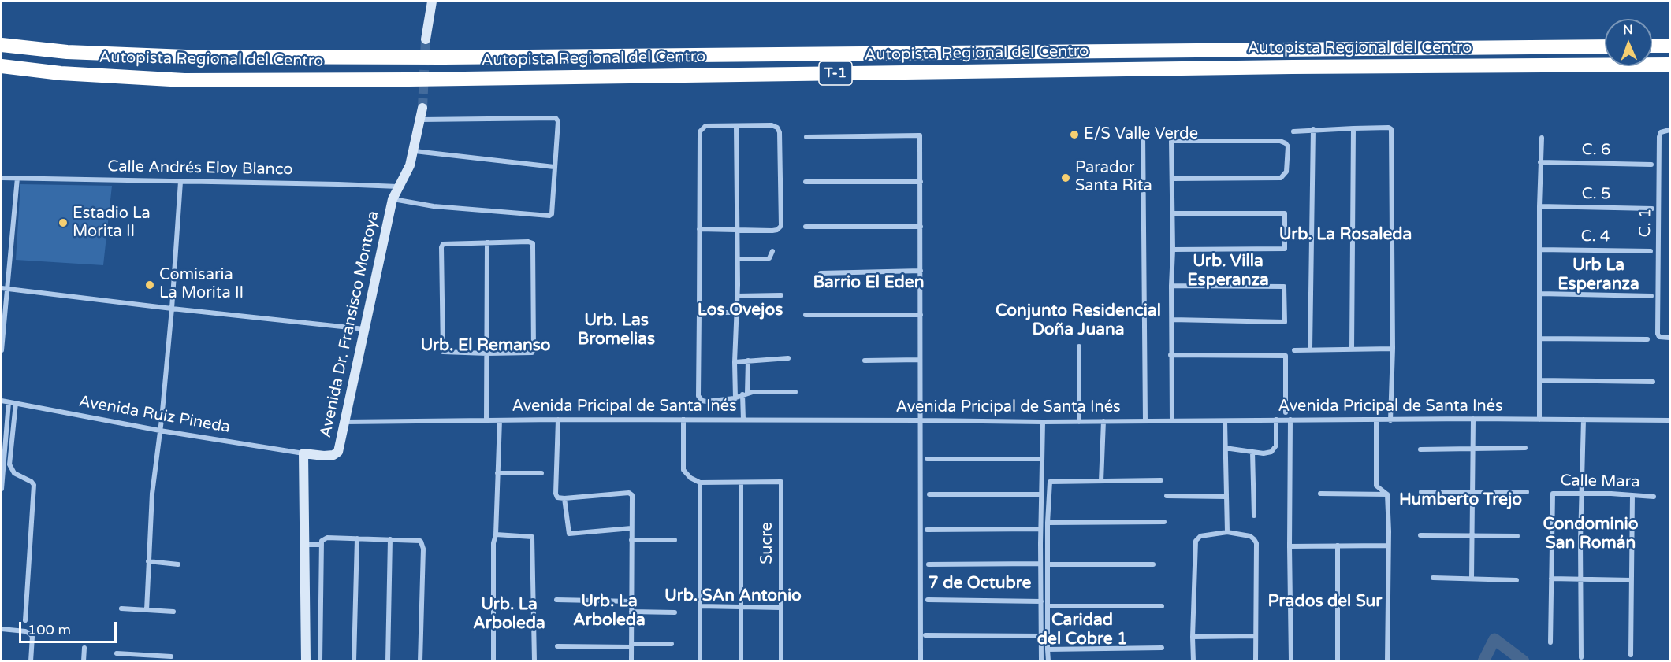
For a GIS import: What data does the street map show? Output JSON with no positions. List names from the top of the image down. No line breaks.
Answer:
{"streets":{"highway":["Autopista Regional del Centro","T-1"],"main road":["Avenida Dr. Fransisco Montoya"],"street":["C. 6","Calle Andrés Eloy Blanco","C. 5","C. 1","C. 4","Avenida Pricipal de Santa Inés","Avenida Ruiz Pineda","Calle Mara","Sucre"]},"crossings":[["Calle Andrés Eloy Blanco","Avenida Dr. Fransisco Montoya"],["Avenida Dr. Fransisco Montoya","Avenida Pricipal de Santa Inés"],["Avenida Dr. Fransisco Montoya","Avenida Ruiz Pineda"]],"districts":["Urb. La Rosaleda","Urb. Villa Esperanza","Urb La Esperanza","Barrio El Eden","Los Ovejos","Conjunto Residencial Doña Juana","Urb. Las Bromelias","Urb. El Remanso","Humberto Trejo","Condominio San Román","7 de Octubre","Urb. SAn Antonio","Urb. La Arboleda","Prados del Sur","Urb. La Arboleda","Caridad del Cobre 1"],"places":["E/S Valle Verde","Parador Santa Rita","Estadio La Morita II","Comisaria La Morita II"],"scale_bar":"100 m","north":"top"}
